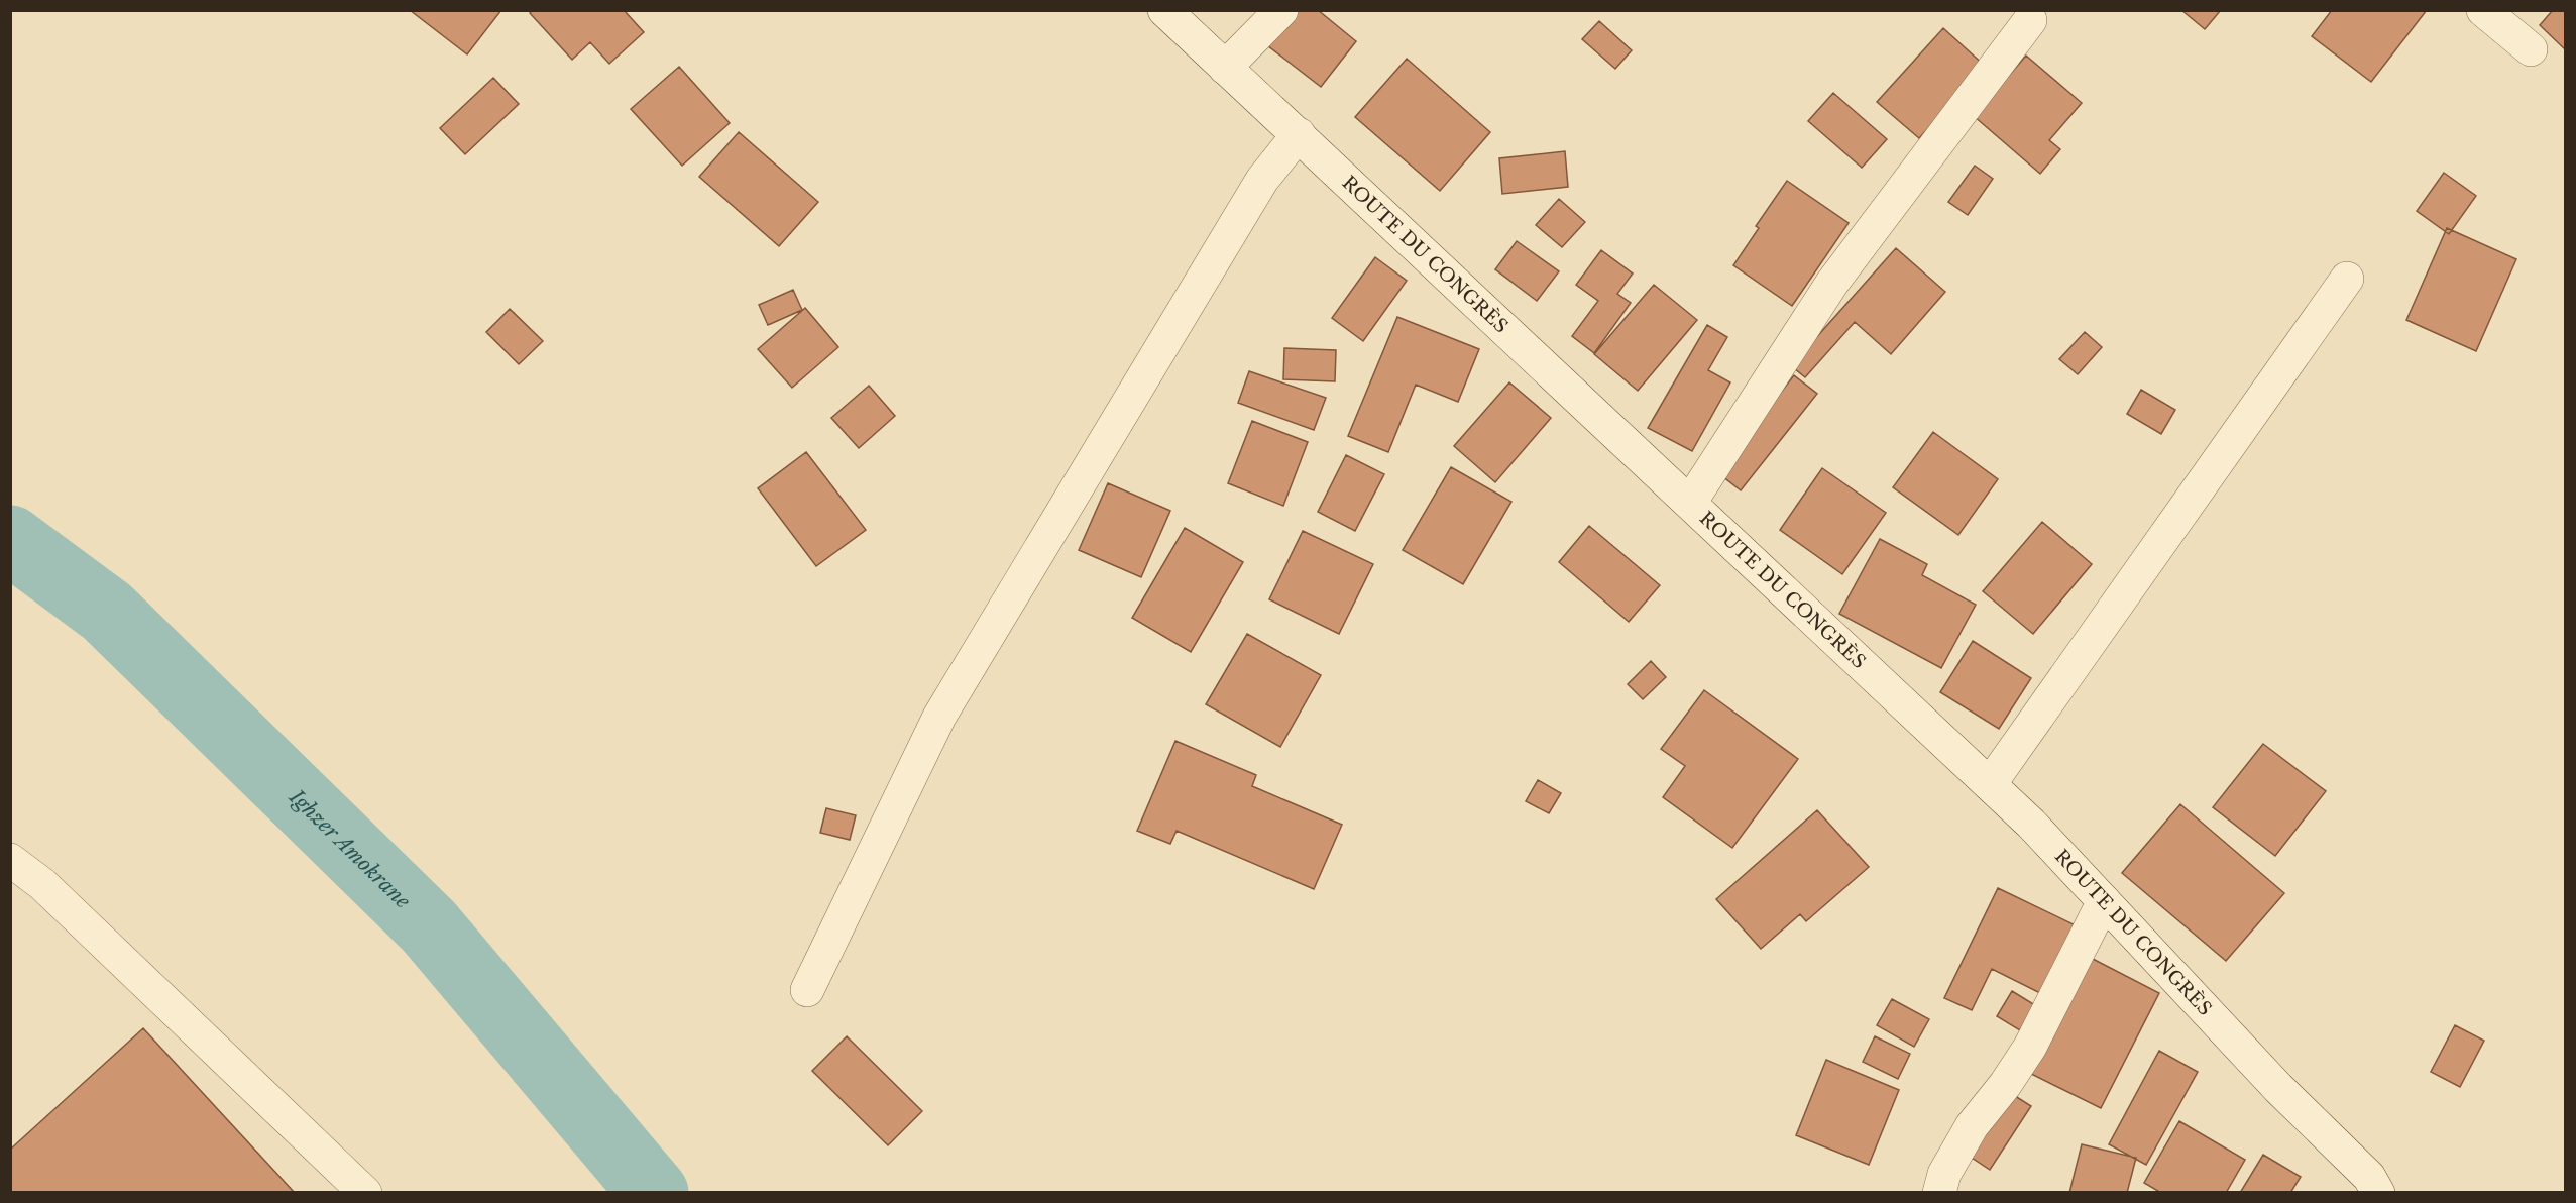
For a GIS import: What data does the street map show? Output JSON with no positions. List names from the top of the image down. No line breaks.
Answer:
{"streets":{"street":["ROUTE DU CONGRÈS"]},"water":["Ighzer Amokrane"]}
